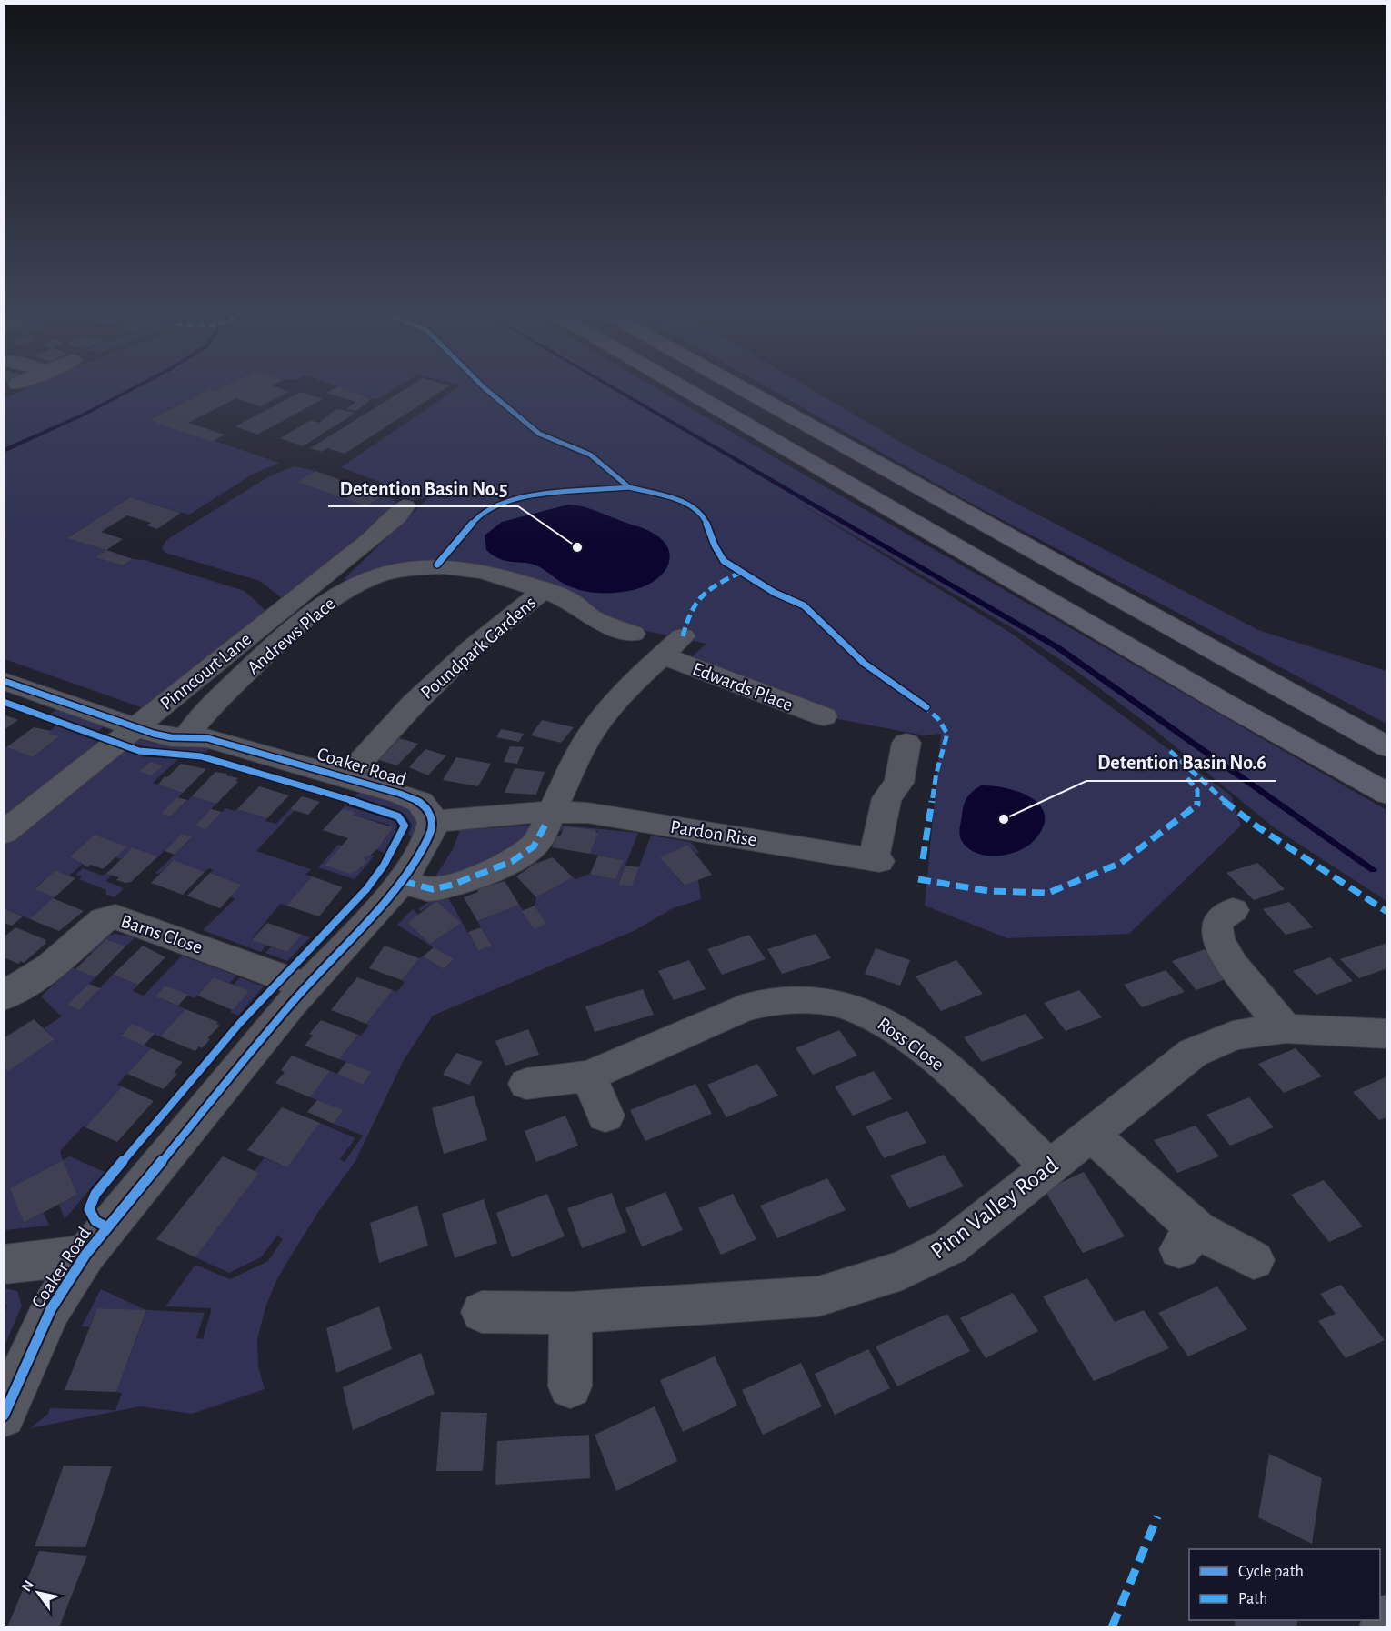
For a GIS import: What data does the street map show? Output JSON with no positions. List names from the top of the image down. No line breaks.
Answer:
{"streets":{"street":["Andrews Place","Poundpark Gardens","Pinncourt Lane","Edwards Place","Coaker Road","Pardon Rise","Barns Close","Ross Close","Pinn Valley Road"]},"crossings":[["Andrews Place","Poundpark Gardens"],["Andrews Place","Coaker Road"],["Poundpark Gardens","Coaker Road"],["Pinncourt Lane","Coaker Road"],["Edwards Place","Pardon Rise"],["Coaker Road","Pardon Rise"],["Coaker Road","Barns Close"],["Ross Close","Pinn Valley Road"]],"places":["Detention Basin No.5","Detention Basin No.6"],"legend":["Cycle path","Path"],"north":"top left"}
